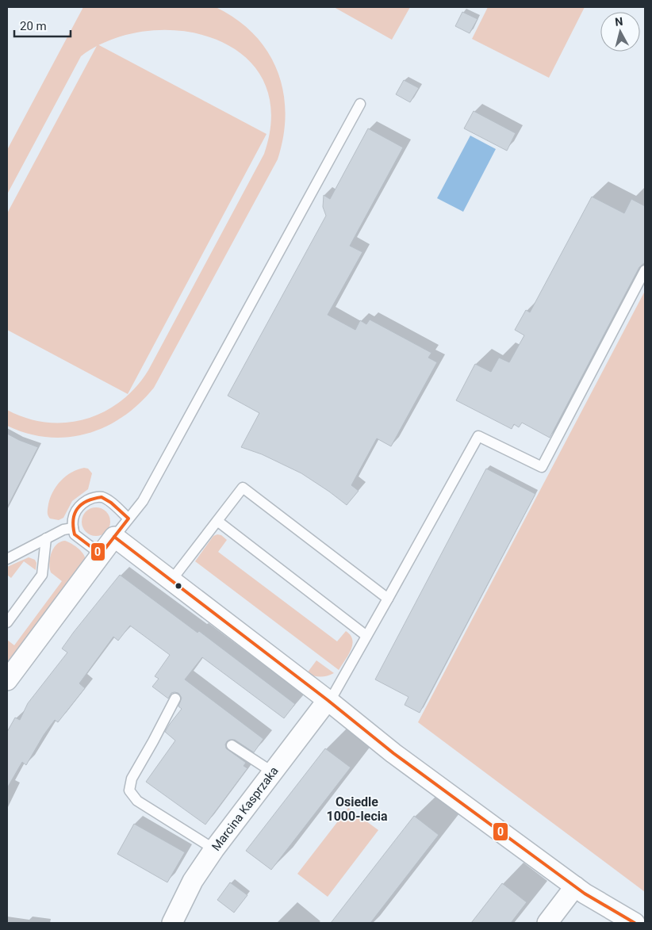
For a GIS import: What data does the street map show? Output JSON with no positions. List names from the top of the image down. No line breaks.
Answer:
{"streets":{"street":["Marcina Kasprzaka"]},"districts":["Osiedle 1000-lecia"],"lines":["transit line 0"],"scale_bar":"20 m","north":"top"}
